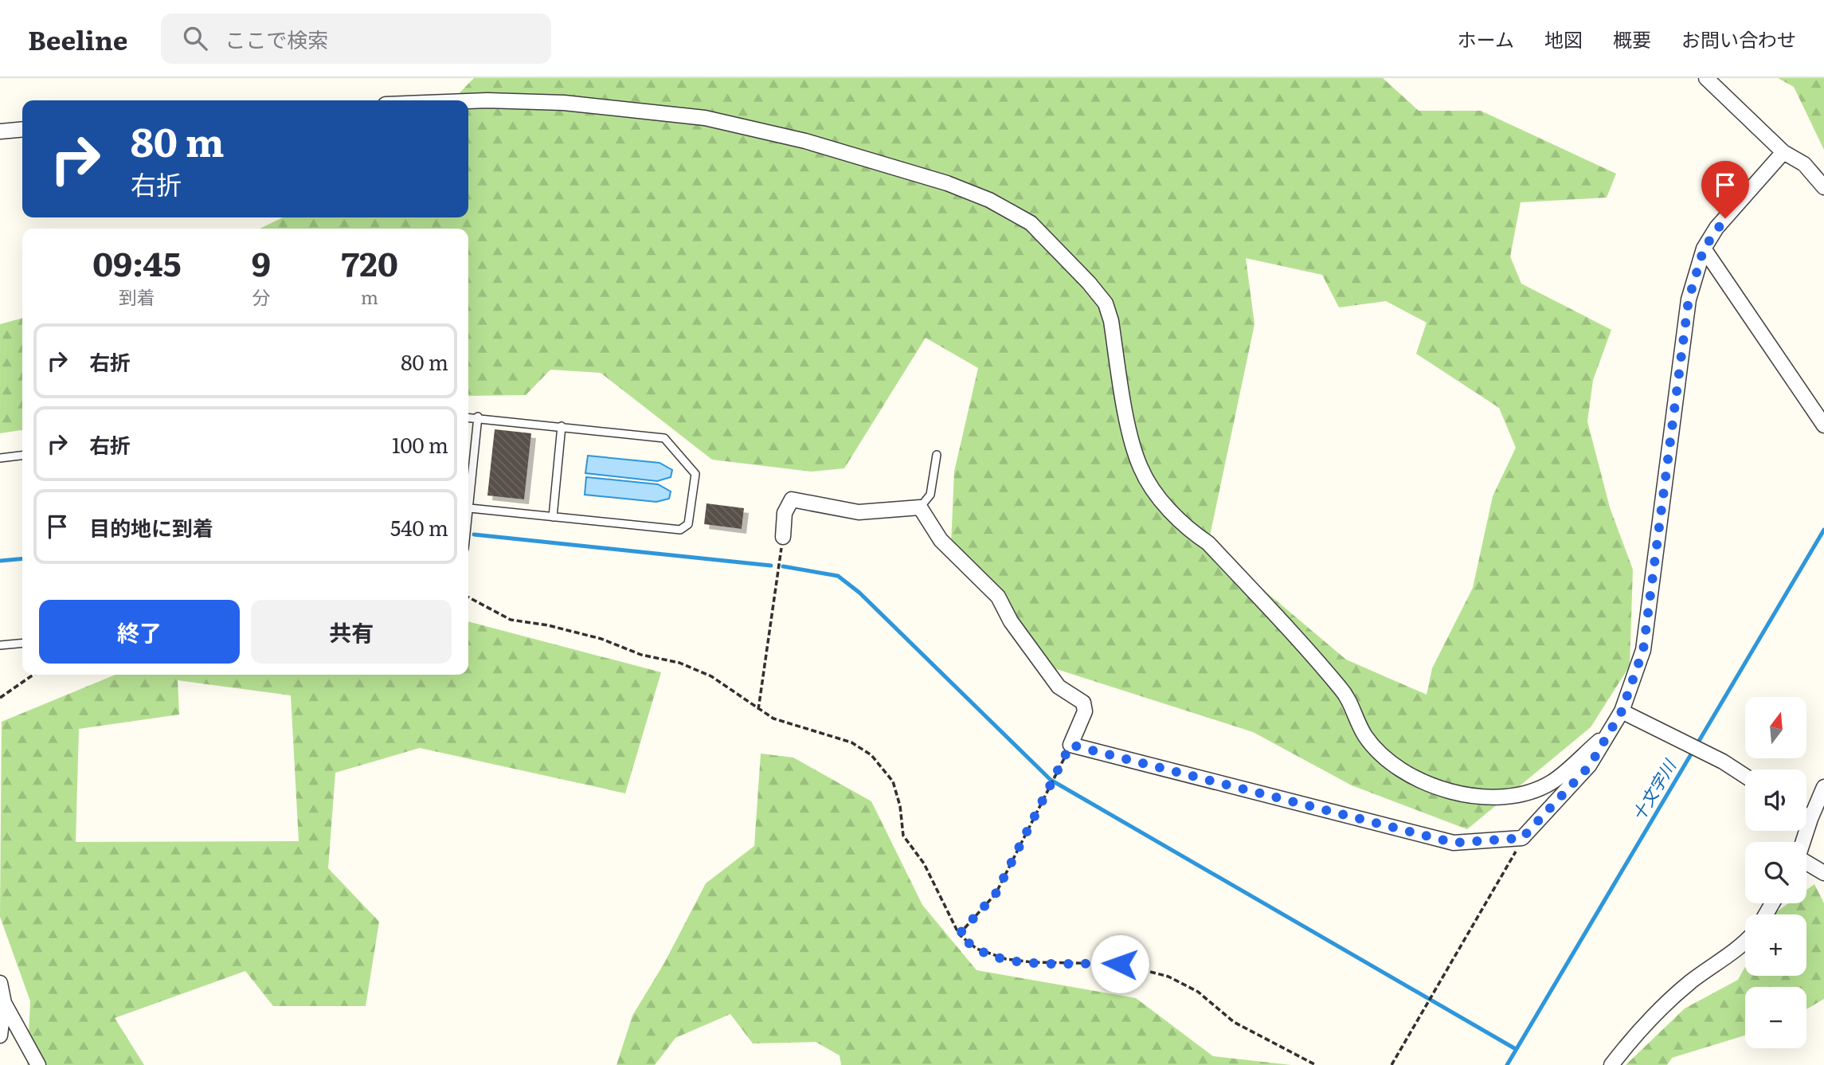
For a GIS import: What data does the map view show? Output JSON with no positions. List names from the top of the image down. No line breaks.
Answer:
{"water":["十文字川"],"north":"top","page":{"header":"Beeline","search":"ここで検索","nav":["ホーム","地図","概要","お問い合わせ"],"turn":["80 m","右折"],"eta":["09:45","到着","9","分","720","m"],"list":[{"name":"右折","value":"80 m"},{"name":"右折","value":"100 m"},{"name":"目的地に到着","value":"540 m"}],"buttons":["終了","共有"],"map_buttons":["+","−"]}}
